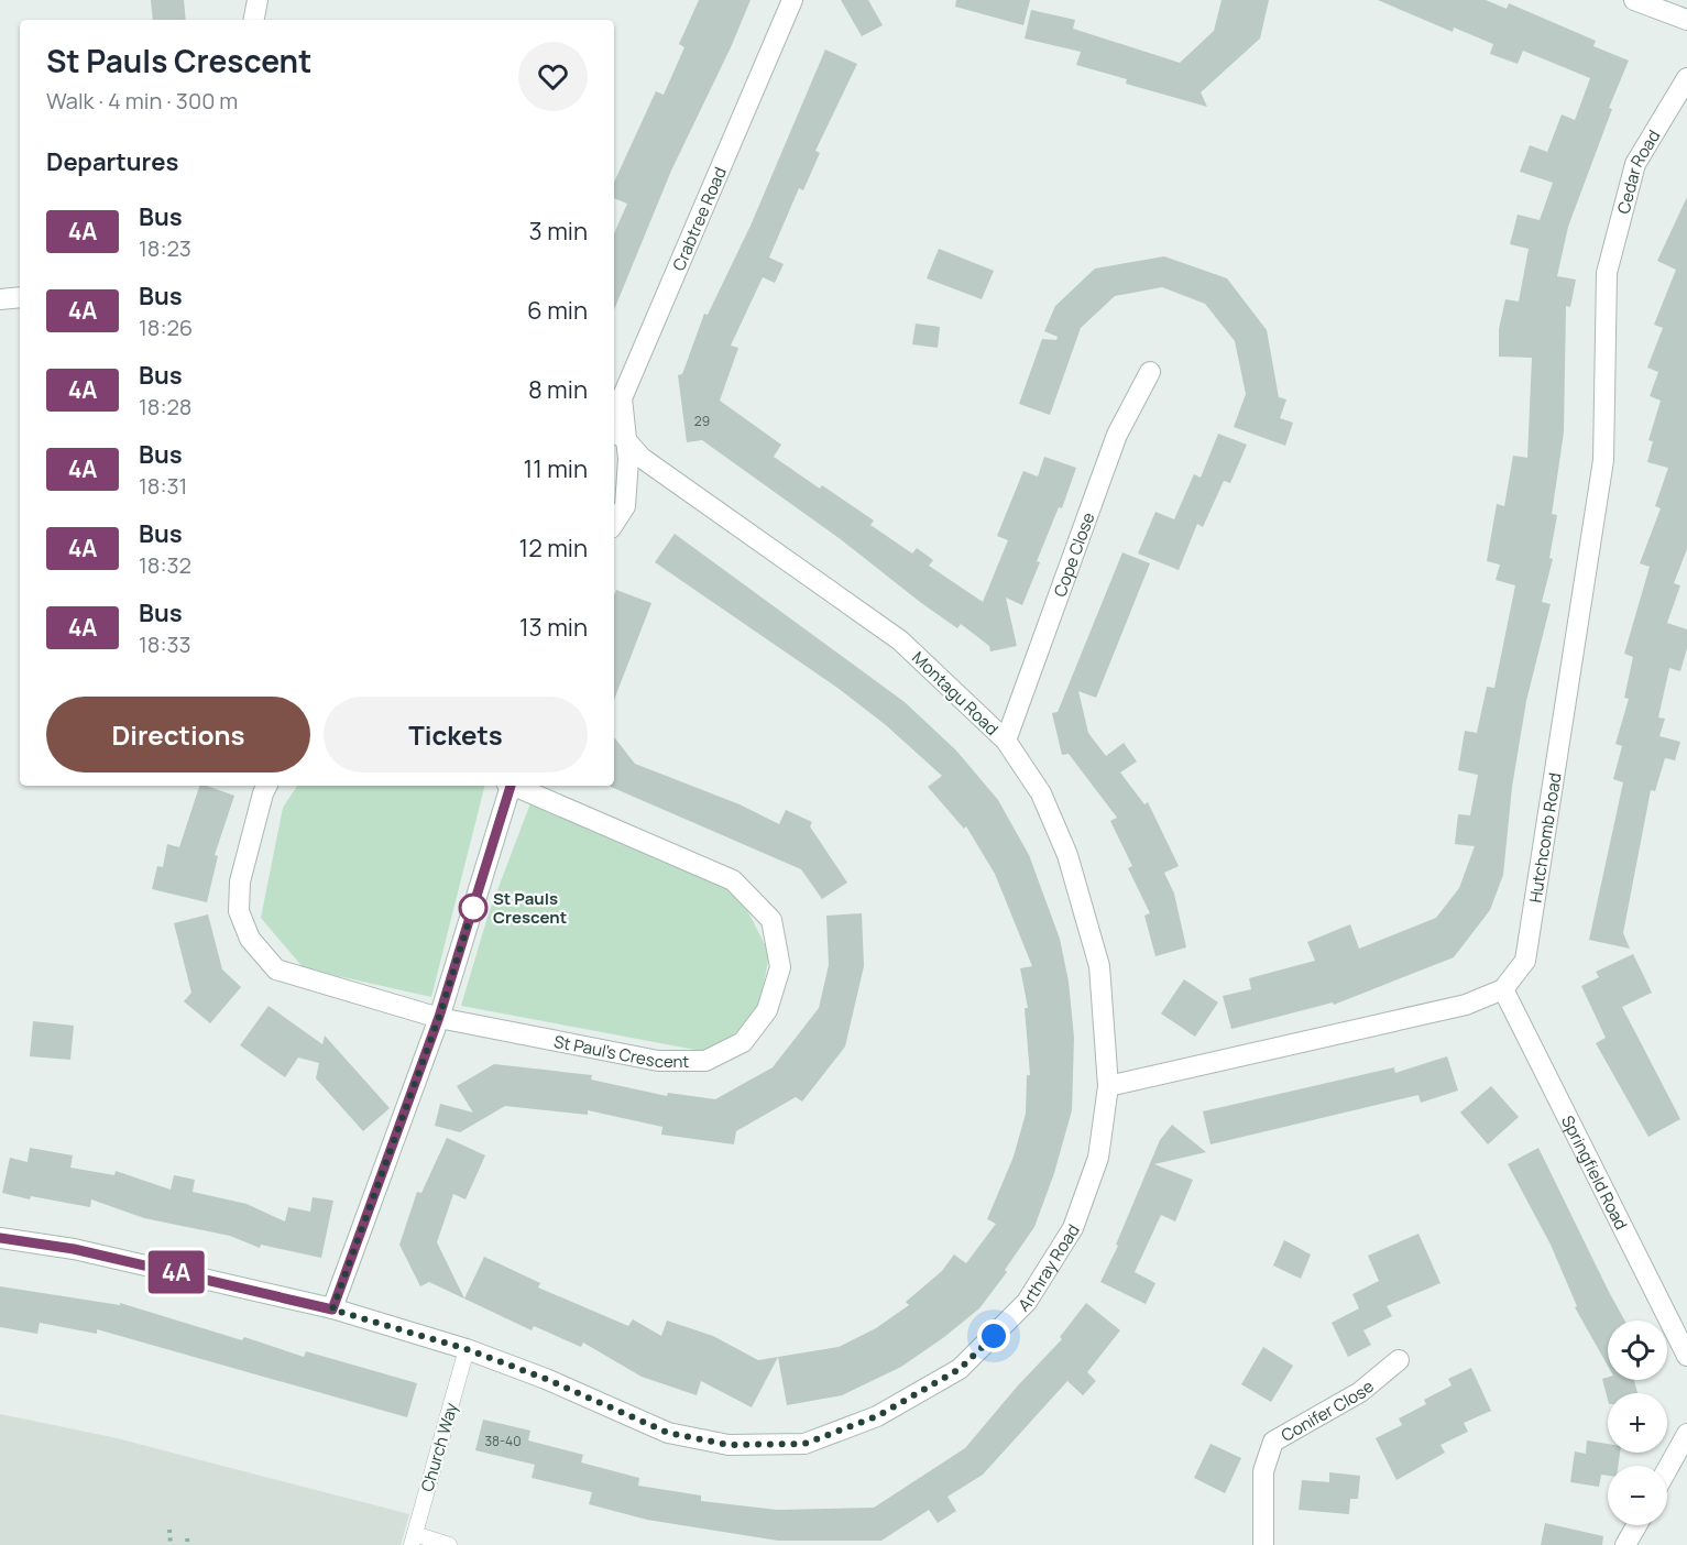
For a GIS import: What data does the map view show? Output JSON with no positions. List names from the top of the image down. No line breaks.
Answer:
{"streets":{"street":["Cedar Road","Crabtree Road","Cope Close","Montagu Road","Hutchcomb Road","St Paul's Crescent","Springfield Road","Arthray Road","Conifer Close"],"lane":["Church Way"]},"crossings":[["Cedar Road","Hutchcomb Road"],["Crabtree Road","Montagu Road"],["Cope Close","Montagu Road"],["Montagu Road","Arthray Road"],["Hutchcomb Road","Springfield Road"],["Arthray Road","Church Way"]],"places":["St Pauls Crescent"],"lines":["bus line 4A"],"house_numbers":["29","38-40"],"page":{"on_map":"4A","heading":[["St Pauls Crescent","Walk · 4 min · 300 m"],"Departures"],"list":[{"mark":"4A","name":"Bus","note":"18:23","value":"3 min"},{"mark":"4A","name":"Bus","note":"18:26","value":"6 min"},{"mark":"4A","name":"Bus","note":"18:28","value":"8 min"},{"mark":"4A","name":"Bus","note":"18:31","value":"11 min"},{"mark":"4A","name":"Bus","note":"18:32","value":"12 min"},{"mark":"4A","name":"Bus","note":"18:33","value":"13 min"}],"buttons":["Directions","Tickets"],"map_buttons":["+","−"]}}
